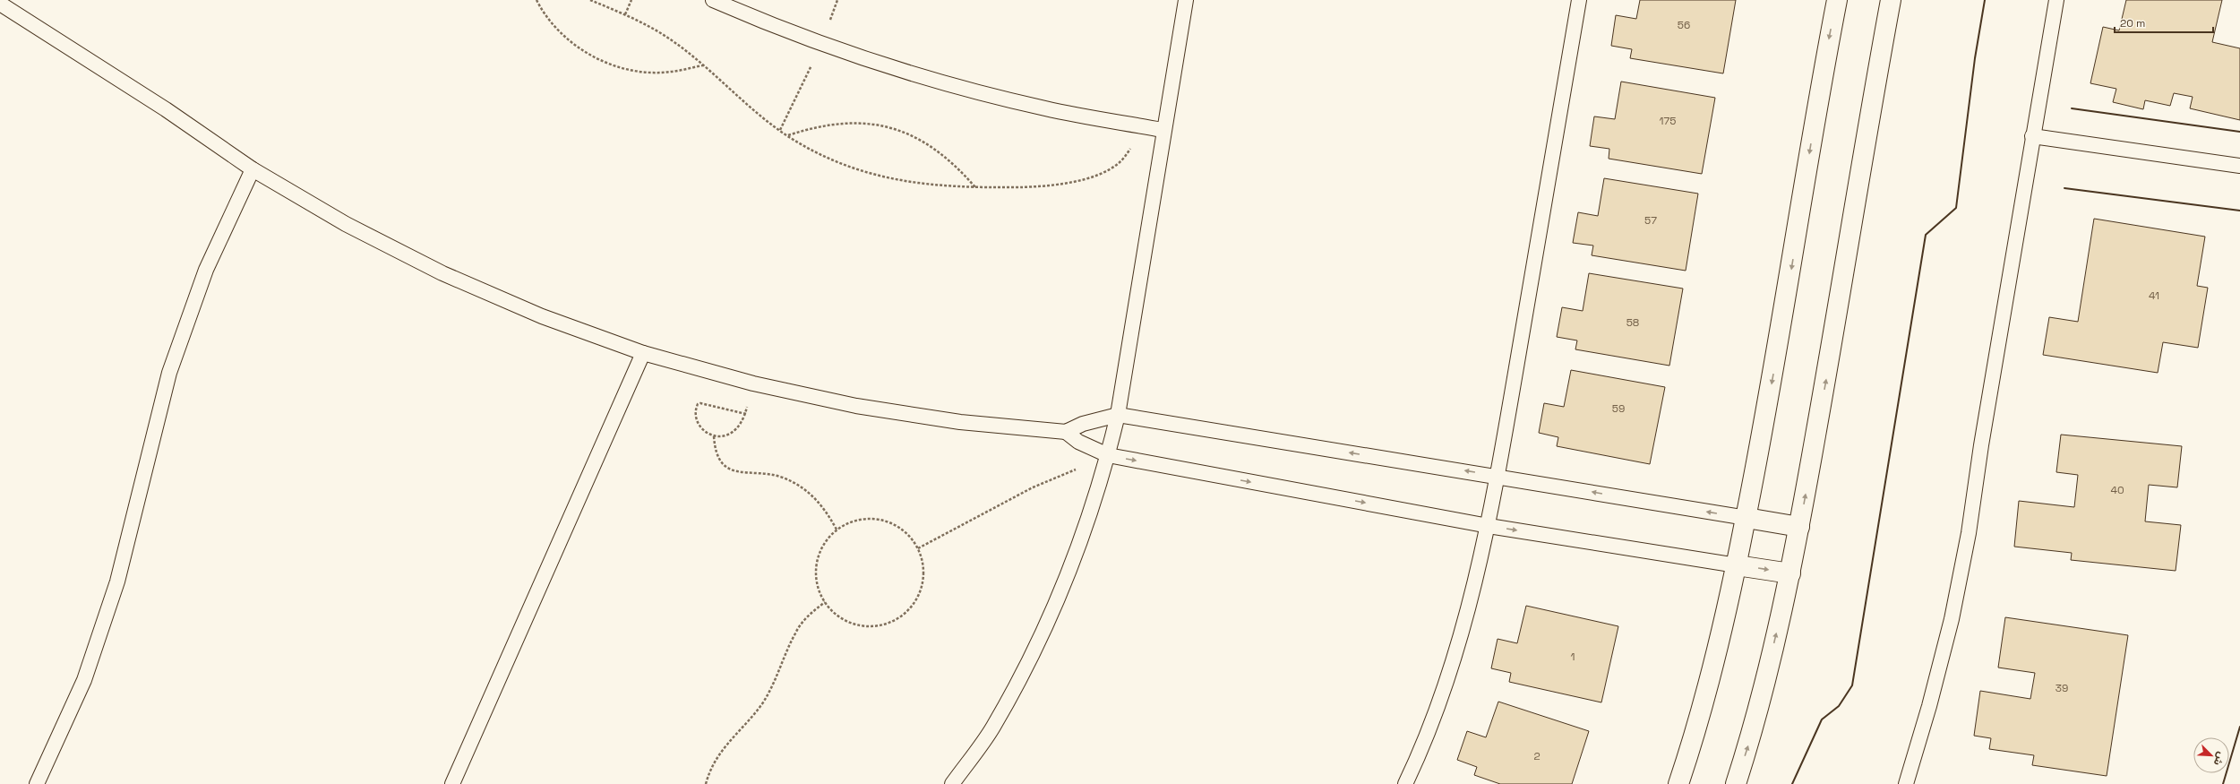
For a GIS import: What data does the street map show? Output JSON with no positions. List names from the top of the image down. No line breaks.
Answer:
{"house_numbers":["56","175","57","41","58","59","40","1","39","2"],"scale_bar":"20 m","north":"bottom right"}
